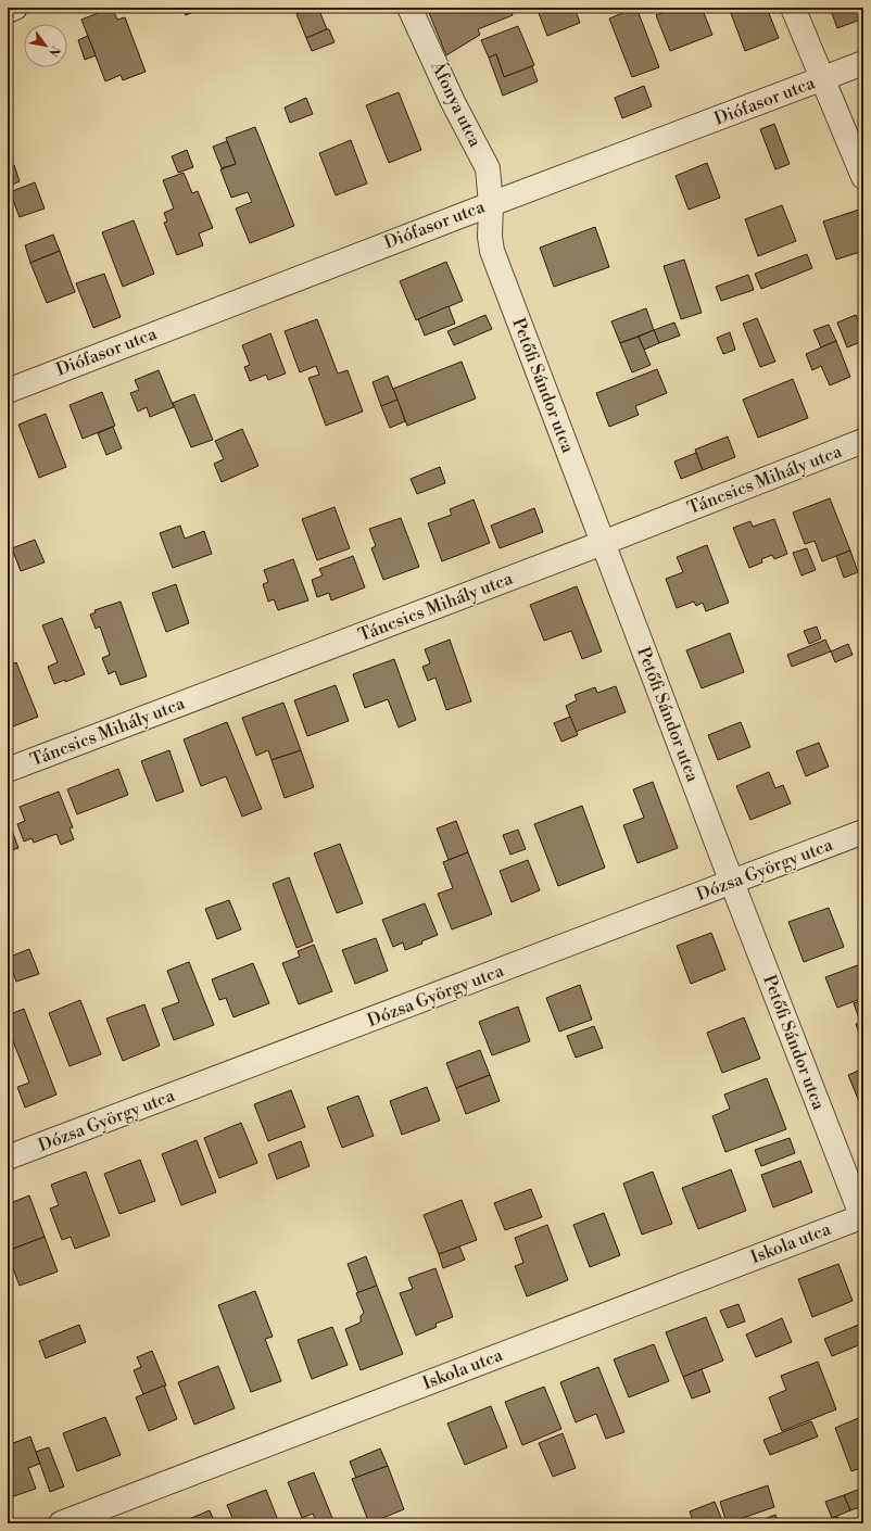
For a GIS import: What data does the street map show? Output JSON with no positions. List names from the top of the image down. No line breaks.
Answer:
{"streets":{"street":["Diófasor utca","Áfonya utca","Petőfi Sándor utca","Táncsics Mihály utca","Dózsa György utca","Iskola utca"]},"crossings":[["Diófasor utca","Áfonya utca"],["Diófasor utca","Petőfi Sándor utca"],["Áfonya utca","Petőfi Sándor utca"],["Petőfi Sándor utca","Táncsics Mihály utca"],["Petőfi Sándor utca","Dózsa György utca"],["Petőfi Sándor utca","Iskola utca"]],"north":"bottom right"}
